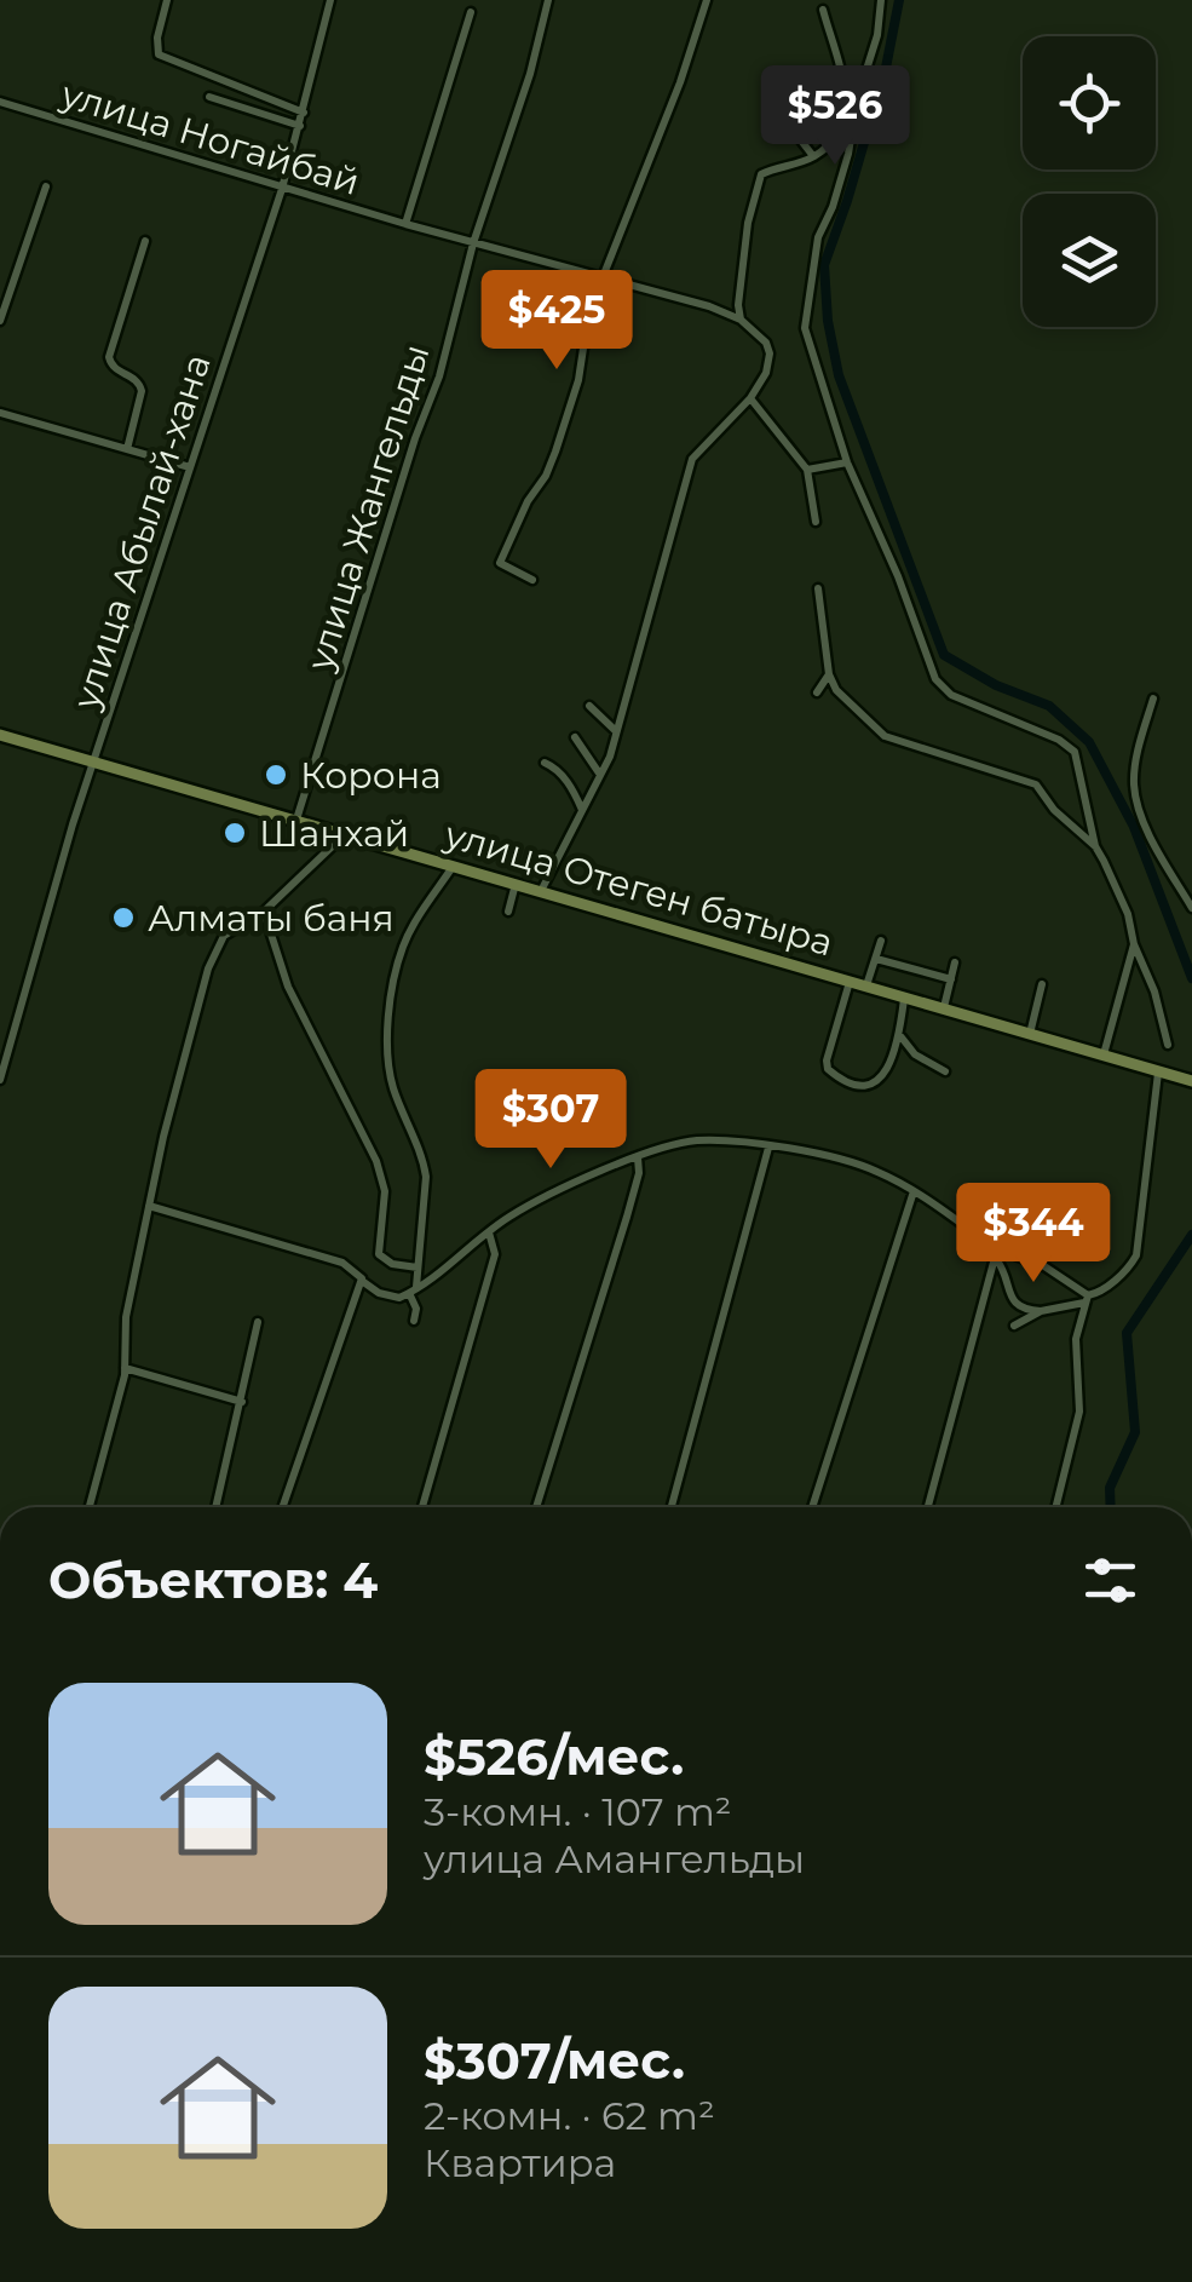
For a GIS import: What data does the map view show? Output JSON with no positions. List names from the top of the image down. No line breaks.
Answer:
{"streets":{"main road":["улица Отеген батыра"],"street":["улица Ногайбай","улица Жангельды","улица Абылай-хана"]},"crossings":[["улица Ногайбай","улица Жангельды"],["улица Ногайбай","улица Абылай-хана"],["улица Жангельды","улица Отеген батыра"],["улица Абылай-хана","улица Отеген батыра"]],"places":["Корона","Шанхай","Алматы баня"],"page":{"price":["$526","$425","$307","$344"],"heading":"Объектов: 4","list":[{"name":"$526/мес.","note":"3-комн. · 107 m² · улица Амангельды"},{"name":"$307/мес.","note":"2-комн. · 62 m² · Квартира"}]}}
